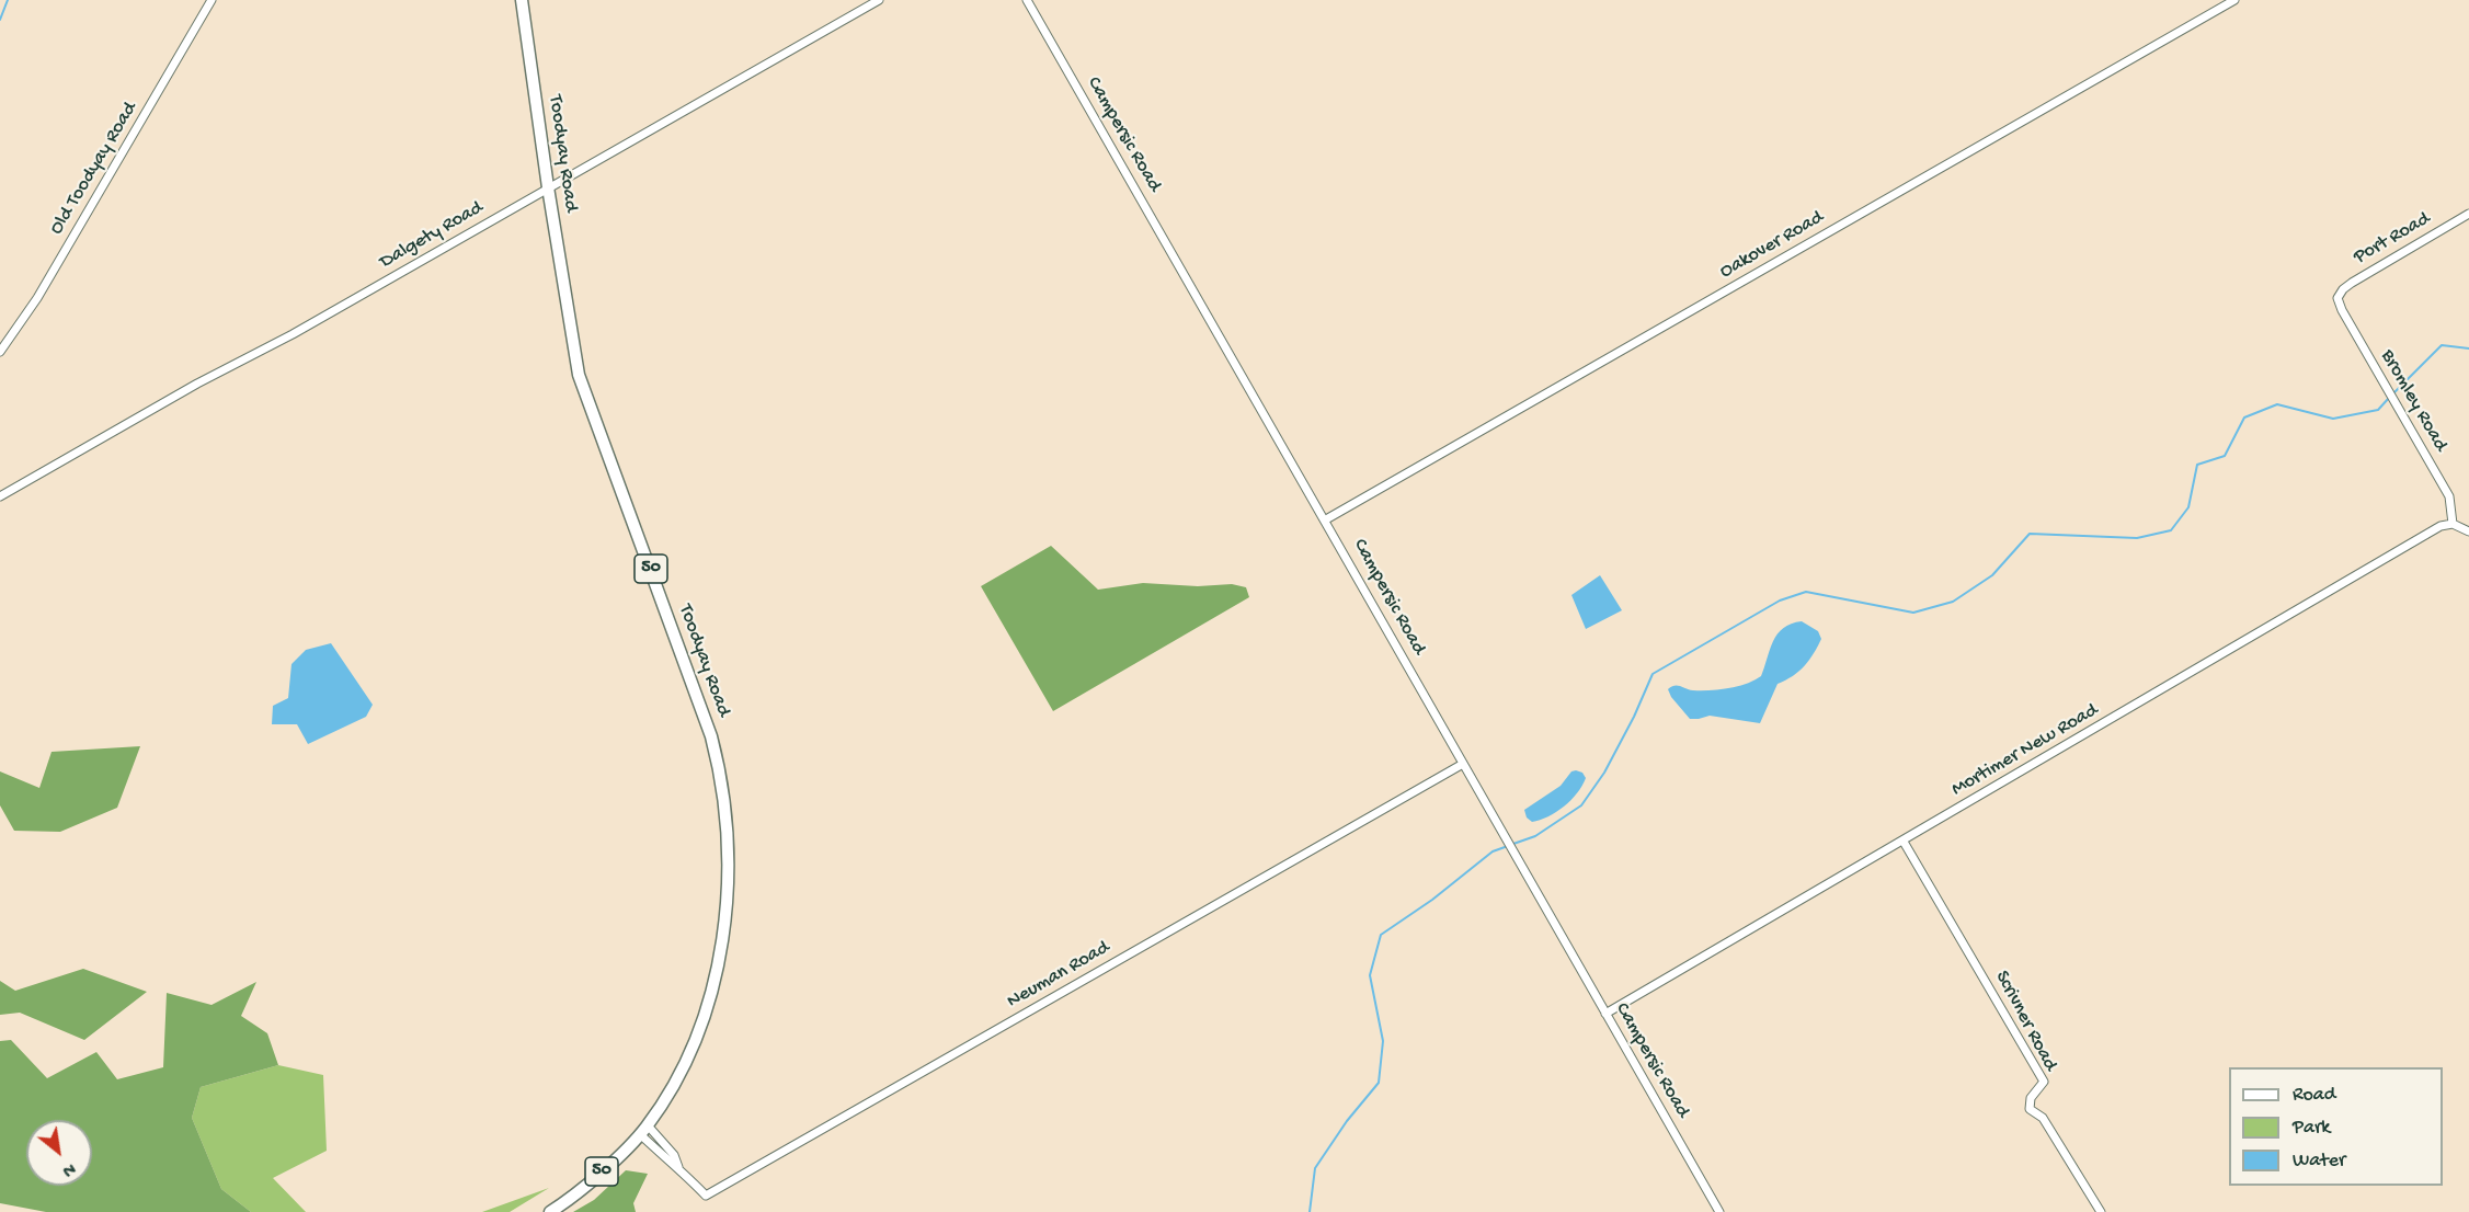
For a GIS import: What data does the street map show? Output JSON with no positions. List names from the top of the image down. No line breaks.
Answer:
{"streets":{"main road":["Toodyay Road","50"],"street":["Campersic Road","Old Toodyay Road","Dalgety Road","Port Road","Oakover Road","Bromley Road","Mortimer New Road","Neuman Road","Scrivner Road"]},"crossings":[["Campersic Road","Oakover Road"],["Campersic Road","Mortimer New Road"],["Campersic Road","Neuman Road"],["Toodyay Road","Dalgety Road"],["Toodyay Road","Neuman Road"],["Port Road","Bromley Road"],["Bromley Road","Mortimer New Road"],["Mortimer New Road","Scrivner Road"]],"legend":["Road","Park","Water"],"north":"bottom right"}
